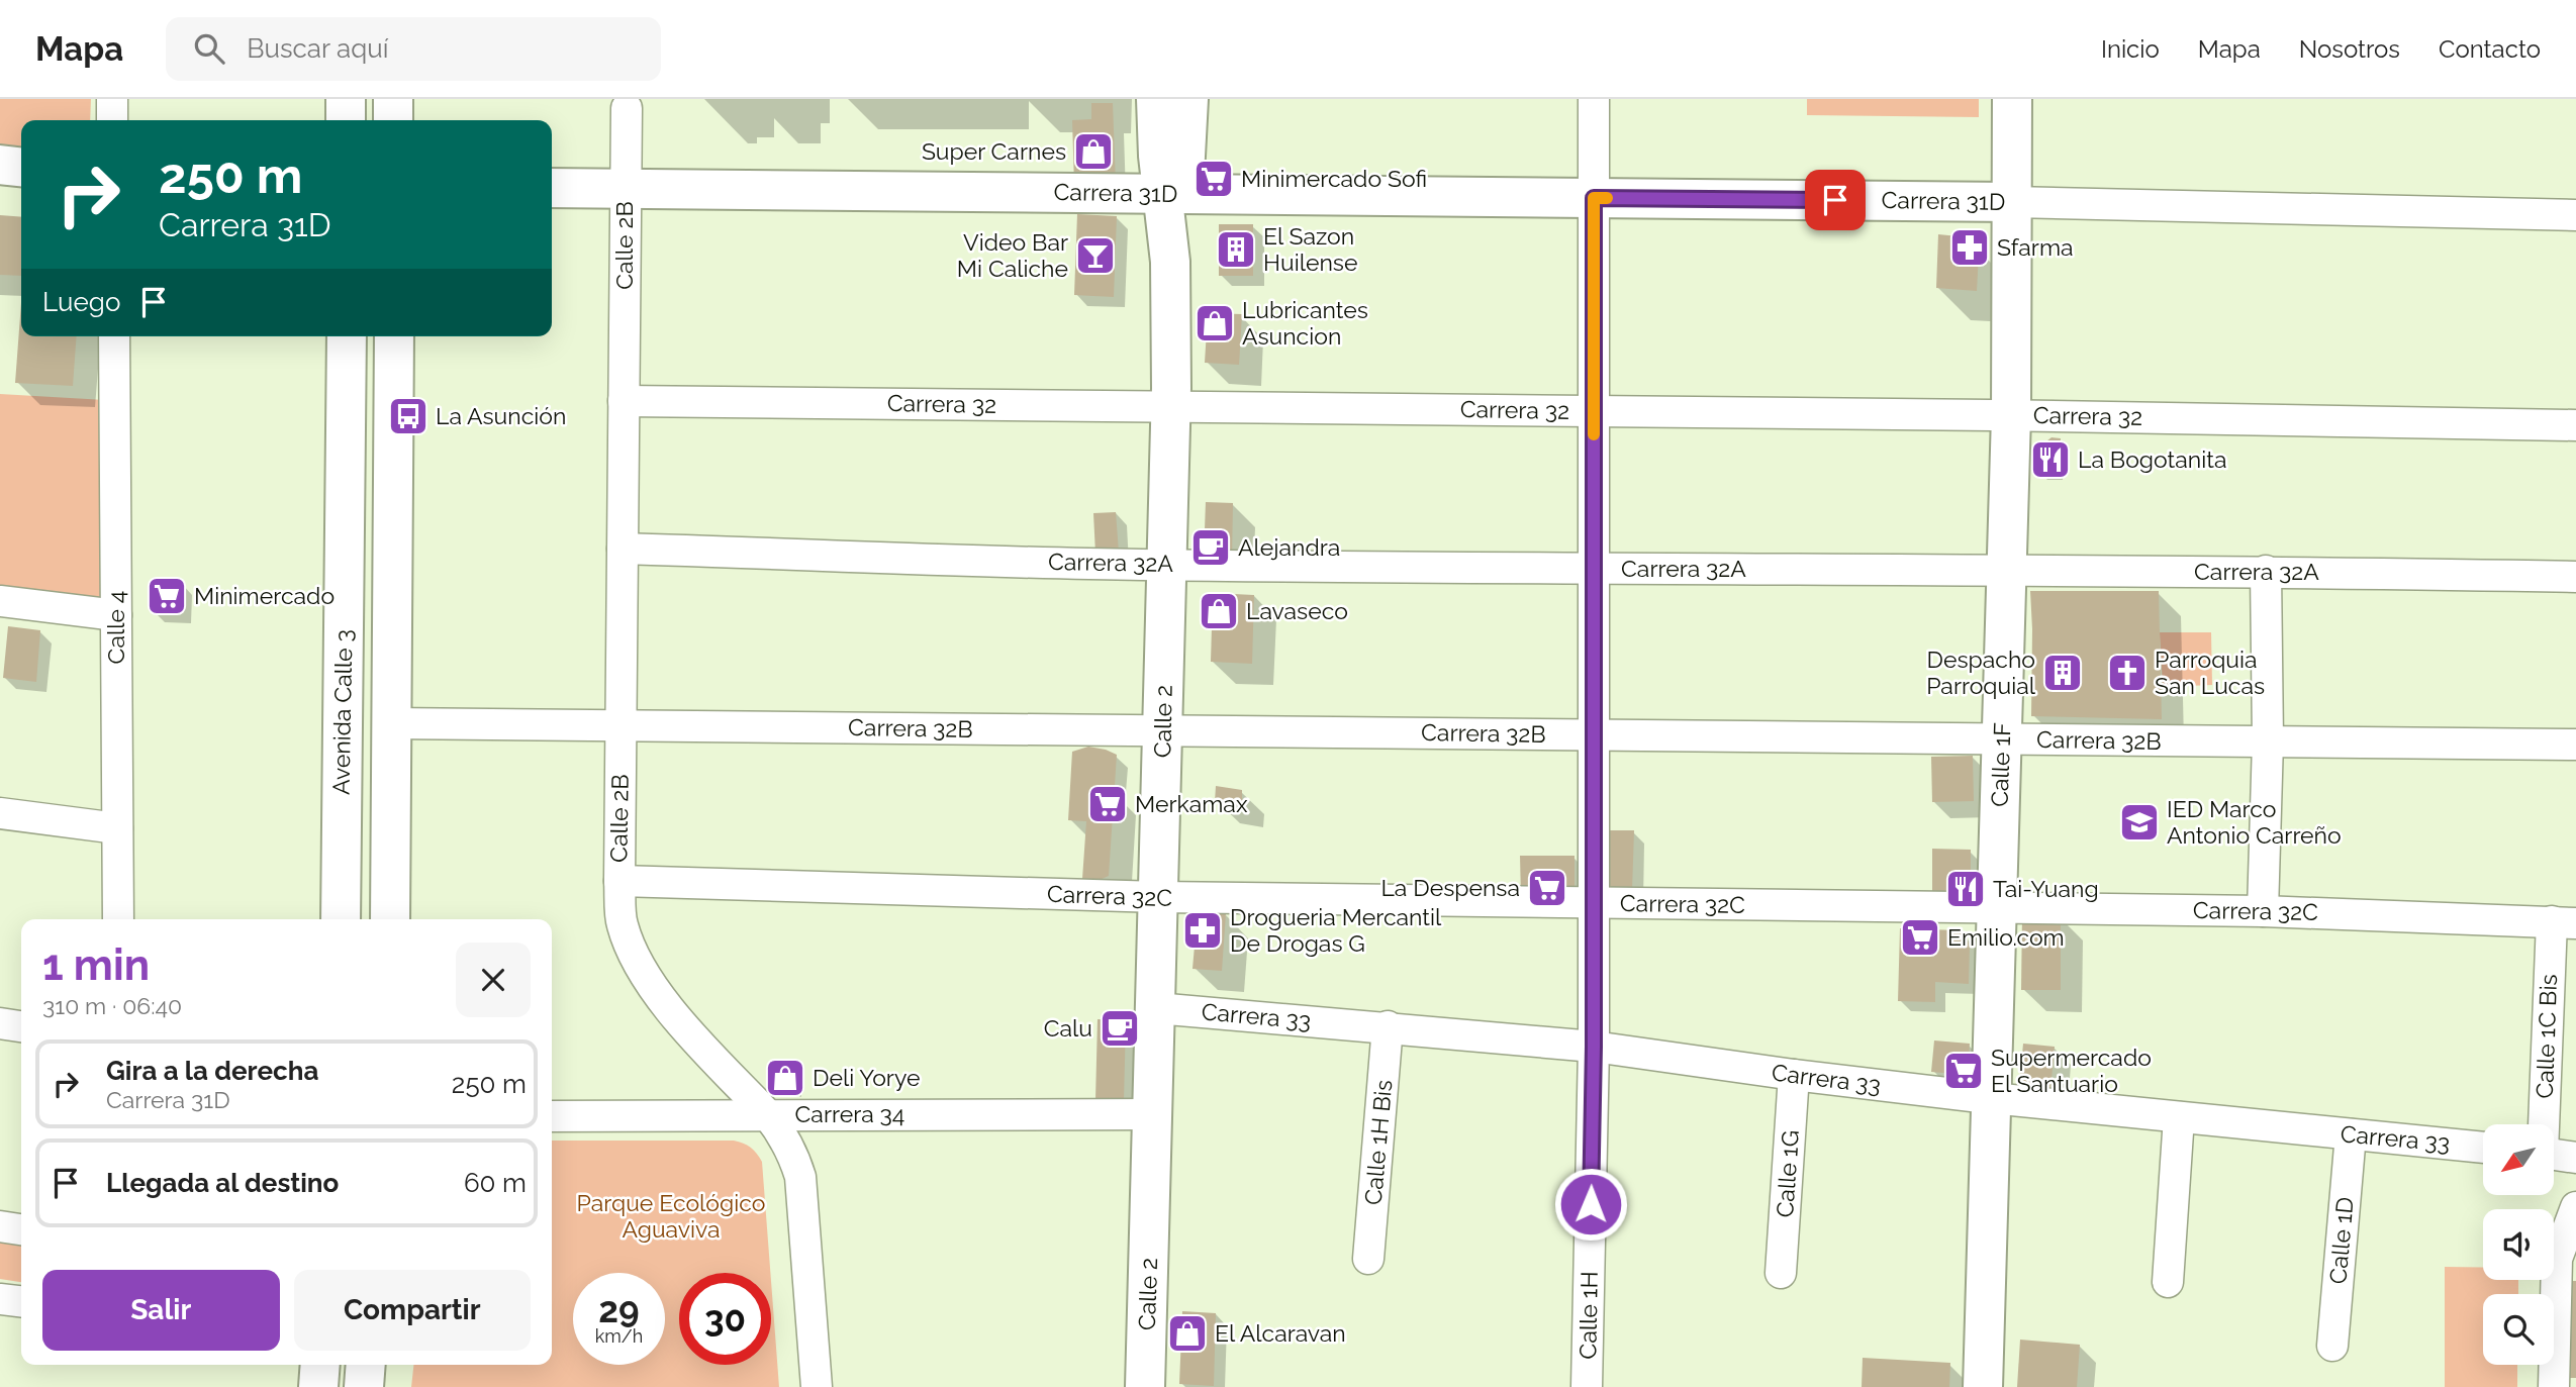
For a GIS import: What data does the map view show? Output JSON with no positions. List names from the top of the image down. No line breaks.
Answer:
{"streets":{"street":["Carrera 31D","Calle 2B","Carrera 32","Carrera 32A","Calle 4","Avenida Calle 3","Calle 2","Carrera 32B","Calle 1F","Carrera 32C","Carrera 33","Calle 1C Bis","Carrera 34","Calle 1H Bis","Calle 1G","Calle 1D","Calle 1H"]},"crossings":[["Carrera 31D","Calle 2B"],["Carrera 31D","Calle 2"],["Carrera 31D","Calle 1F"],["Carrera 31D","Calle 1H"],["Calle 2B","Carrera 32"],["Calle 2B","Carrera 32A"],["Calle 2B","Carrera 32B"],["Calle 2B","Carrera 32C"],["Calle 2B","Carrera 34"],["Carrera 32","Calle 2"],["Carrera 32","Calle 1F"],["Carrera 32","Calle 1H"],["Carrera 32A","Calle 2"],["Carrera 32A","Calle 1F"],["Carrera 32A","Calle 1H"],["Avenida Calle 3","Carrera 32B"],["Calle 2","Carrera 32B"],["Calle 2","Carrera 32C"],["Calle 2","Carrera 33"],["Calle 2","Carrera 34"],["Carrera 32B","Calle 1F"],["Carrera 32B","Calle 1H"],["Calle 1F","Carrera 32C"],["Calle 1F","Carrera 33"],["Carrera 32C","Calle 1C Bis"],["Carrera 32C","Calle 1H"],["Carrera 33","Calle 1H Bis"],["Carrera 33","Calle 1G"],["Carrera 33","Calle 1D"],["Carrera 33","Calle 1H"]],"parks":["Parque Ecológico Aguaviva"],"places":{"shop":["Super Carnes","Lubricantes Asuncion","Lavaseco","Deli Yorye","El Alcaravan"],"supermarket":["Minimercado Sofi","Minimercado","Merkamax","La Despensa","Emilio.com","Supermercado El Santuario"],"pharmacy":["Sfarma","Drogueria Mercantil De Drogas G"],"building":["El Sazon Huilense","Despacho Parroquial"],"bar":["Video Bar Mi Caliche"],"bus stop":["La Asunción"],"restaurant":["La Bogotanita","Tai-Yuang"],"cafe":["Alejandra","Calu"],"church":["Parroquia San Lucas"],"school or university":["IED Marco Antonio Carreño"]},"north":"bottom left","page":{"header":"Mapa","search":"Buscar aquí","nav":["Inicio","Mapa","Nosotros","Contacto"],"turn":["250 m","Carrera 31D"],"then":"Luego","heading":["1 min","310 m · 06:40"],"list":[{"name":"Gira a la derecha","note":"Carrera 31D","value":"250 m"},{"name":"Llegada al destino","value":"60 m"}],"buttons":["Salir","Compartir"],"speed":"29 km/h","limit":"30"}}
